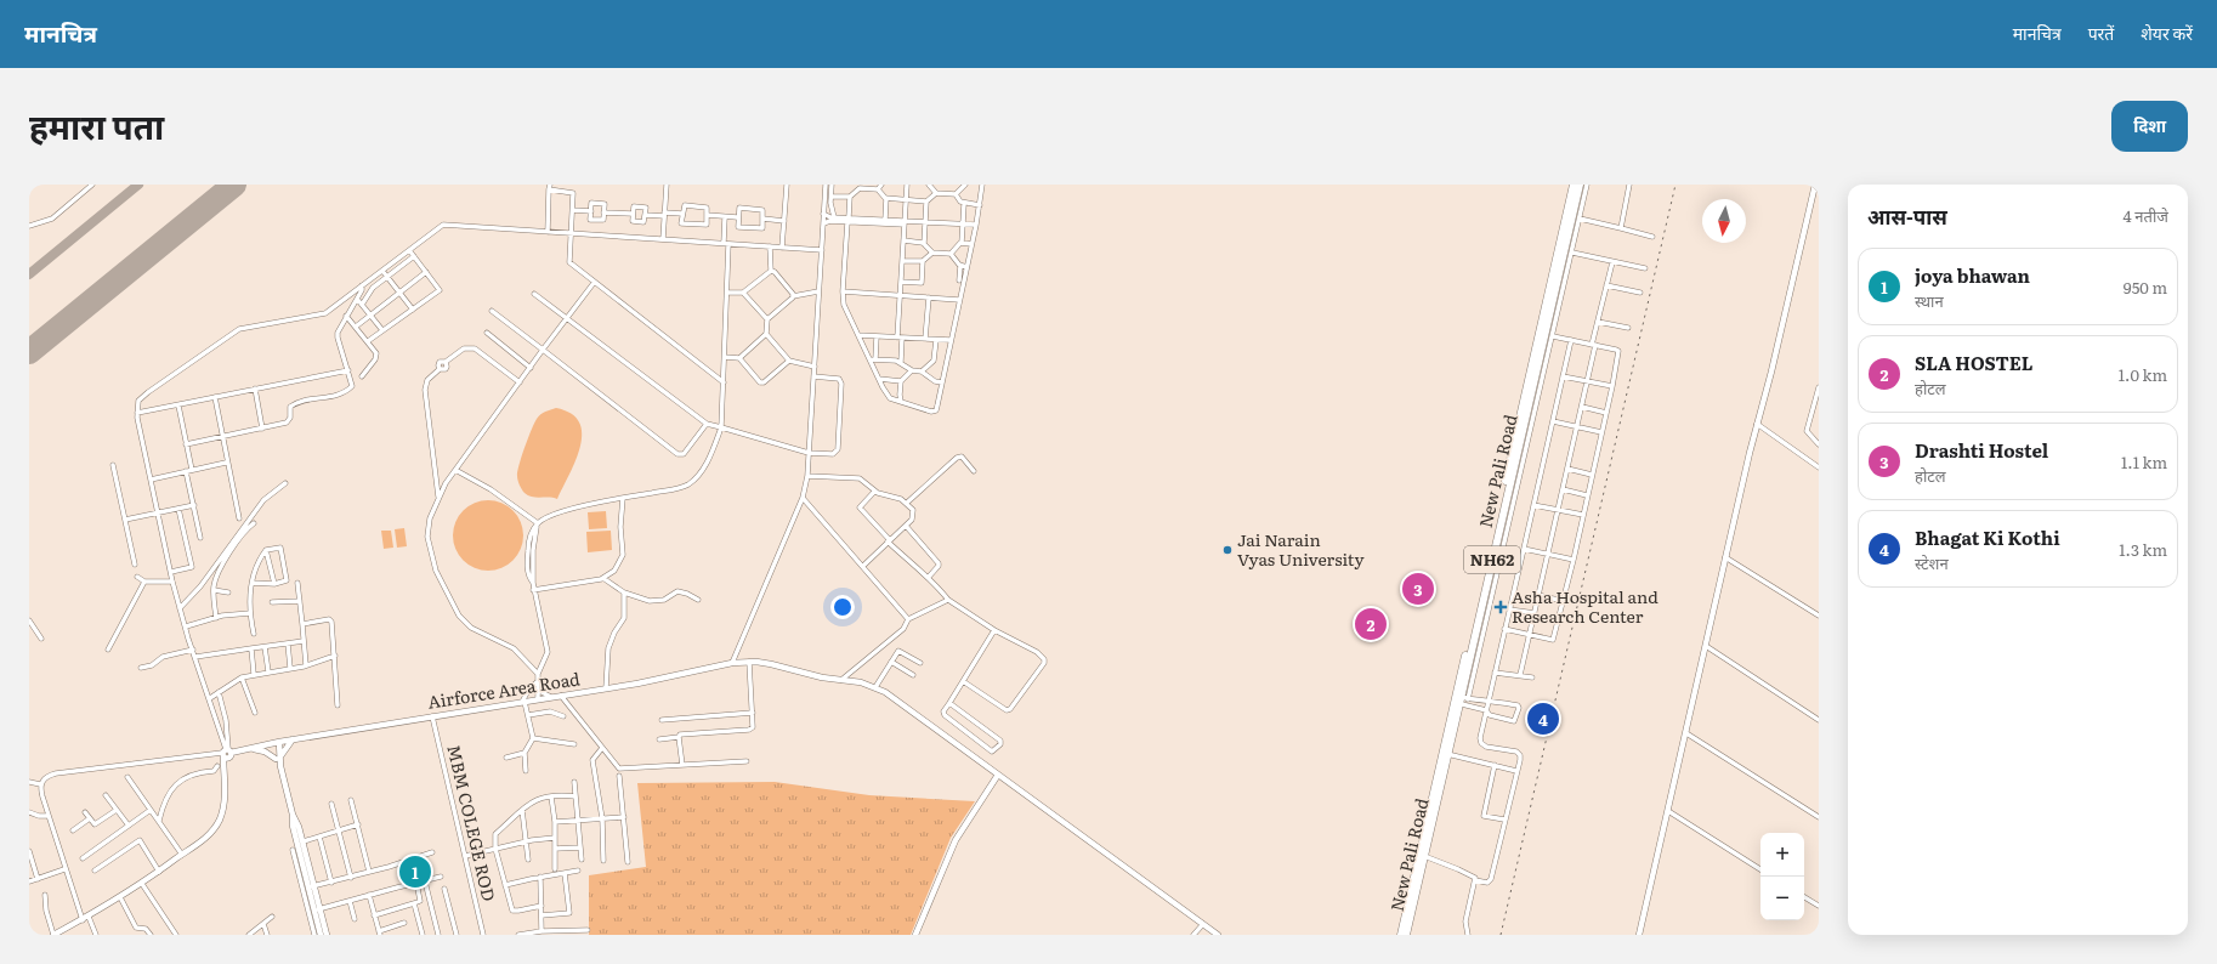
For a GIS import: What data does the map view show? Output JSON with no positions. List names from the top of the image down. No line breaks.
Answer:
{"streets":{"highway":["New Pali Road","NH62"],"street":["Airforce Area Road","MBM COLEGE ROD"]},"crossings":[["Airforce Area Road","MBM COLEGE ROD"]],"places":{"other":["Jai Narain Vyas University"],"health":["Asha Hospital and Research Center"]},"north":"bottom","page":{"header":"मानचित्र","nav":["मानचित्र","परतें","शेयर करें"],"title":"हमारा पता","buttons":"दिशा","heading":["आस-पास","4 नतीजे"],"list":[{"mark":"1","name":"joya bhawan","note":"स्थान","value":"950 m"},{"mark":"2","name":"SLA HOSTEL","note":"होटल","value":"1.0 km"},{"mark":"3","name":"Drashti Hostel","note":"होटल","value":"1.1 km"},{"mark":"4","name":"Bhagat Ki Kothi","note":"स्टेशन","value":"1.3 km"}],"pins":["3","2","4","1"],"map_buttons":["+","−"]}}
